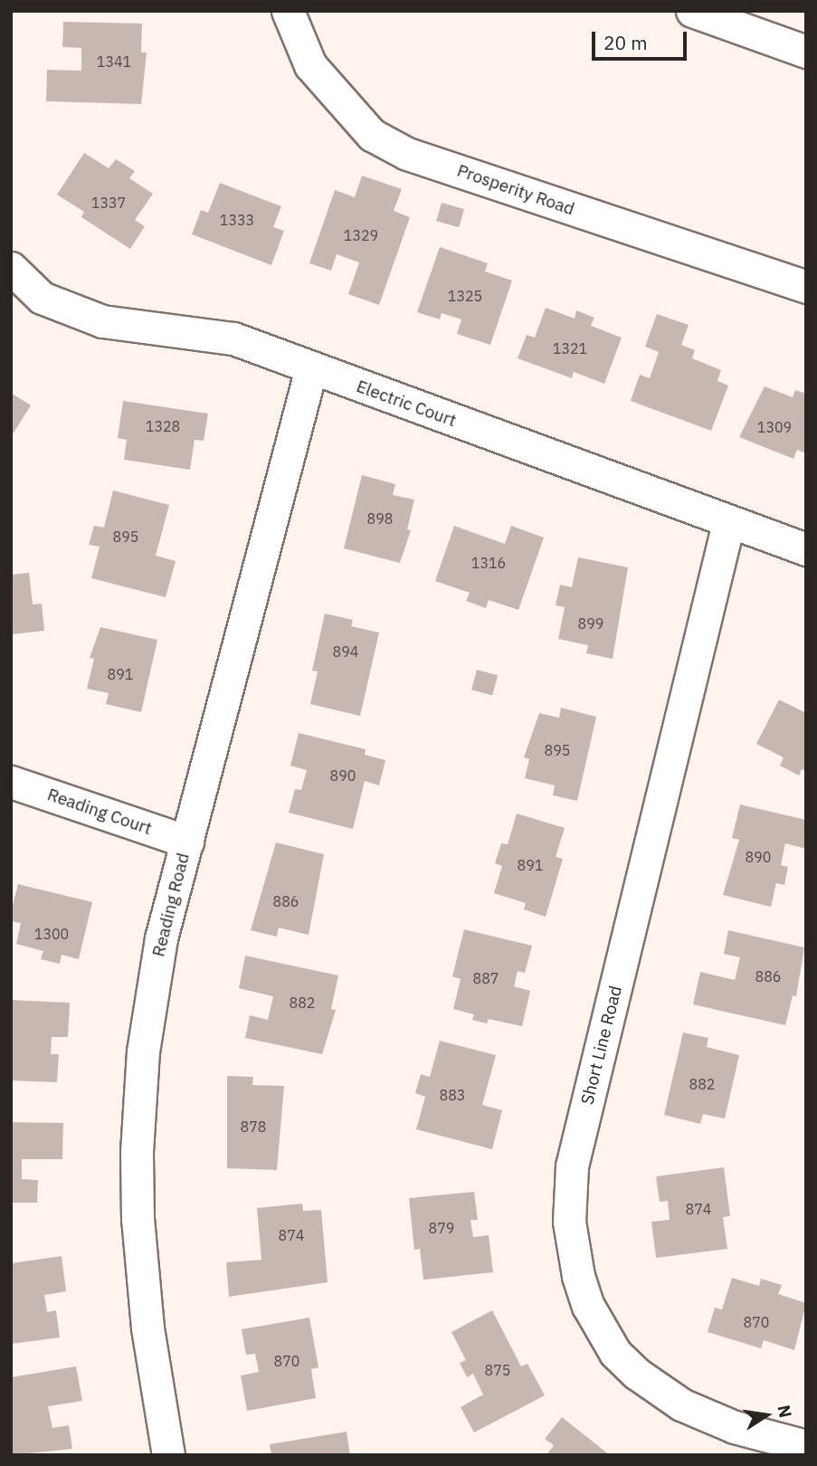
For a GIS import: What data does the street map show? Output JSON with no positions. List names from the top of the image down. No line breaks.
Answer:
{"streets":{"street":["Prosperity Road","Electric Court","Reading Court","Reading Road","Short Line Road"]},"crossings":[["Electric Court","Reading Road"],["Electric Court","Short Line Road"],["Reading Court","Reading Road"]],"house_numbers":["1341","1337","1333","1329","1325","1321","1328","1309","898","895","1316","899","894","891","895","890","890","891","886","1300","886","887","882","882","883","878","874","879","874","870","870","875"],"scale_bar":"20 m","north":"right"}
